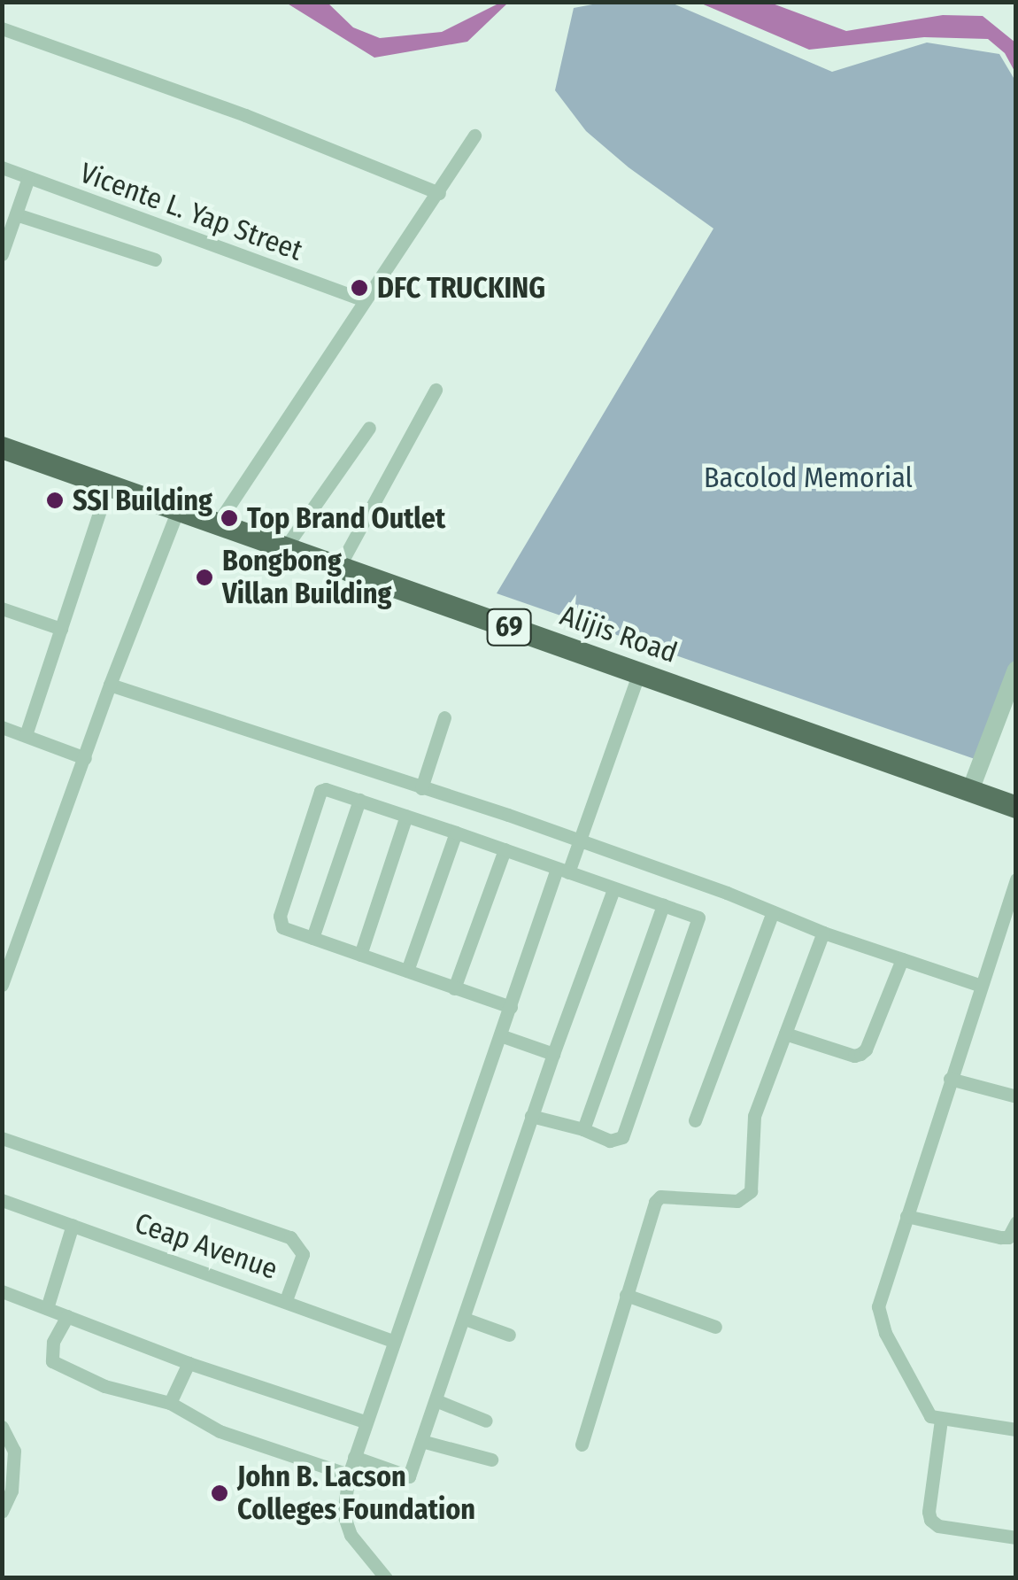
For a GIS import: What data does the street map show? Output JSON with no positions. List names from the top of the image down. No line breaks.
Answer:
{"streets":{"main road":["69","Alijis Road"],"street":["Vicente L. Yap Street","Ceap Avenue"]},"parks":["Bacolod Memorial"],"places":["DFC TRUCKING","SSI Building","Top Brand Outlet","Bongbong Villan Building","John B. Lacson Colleges Foundation"]}
